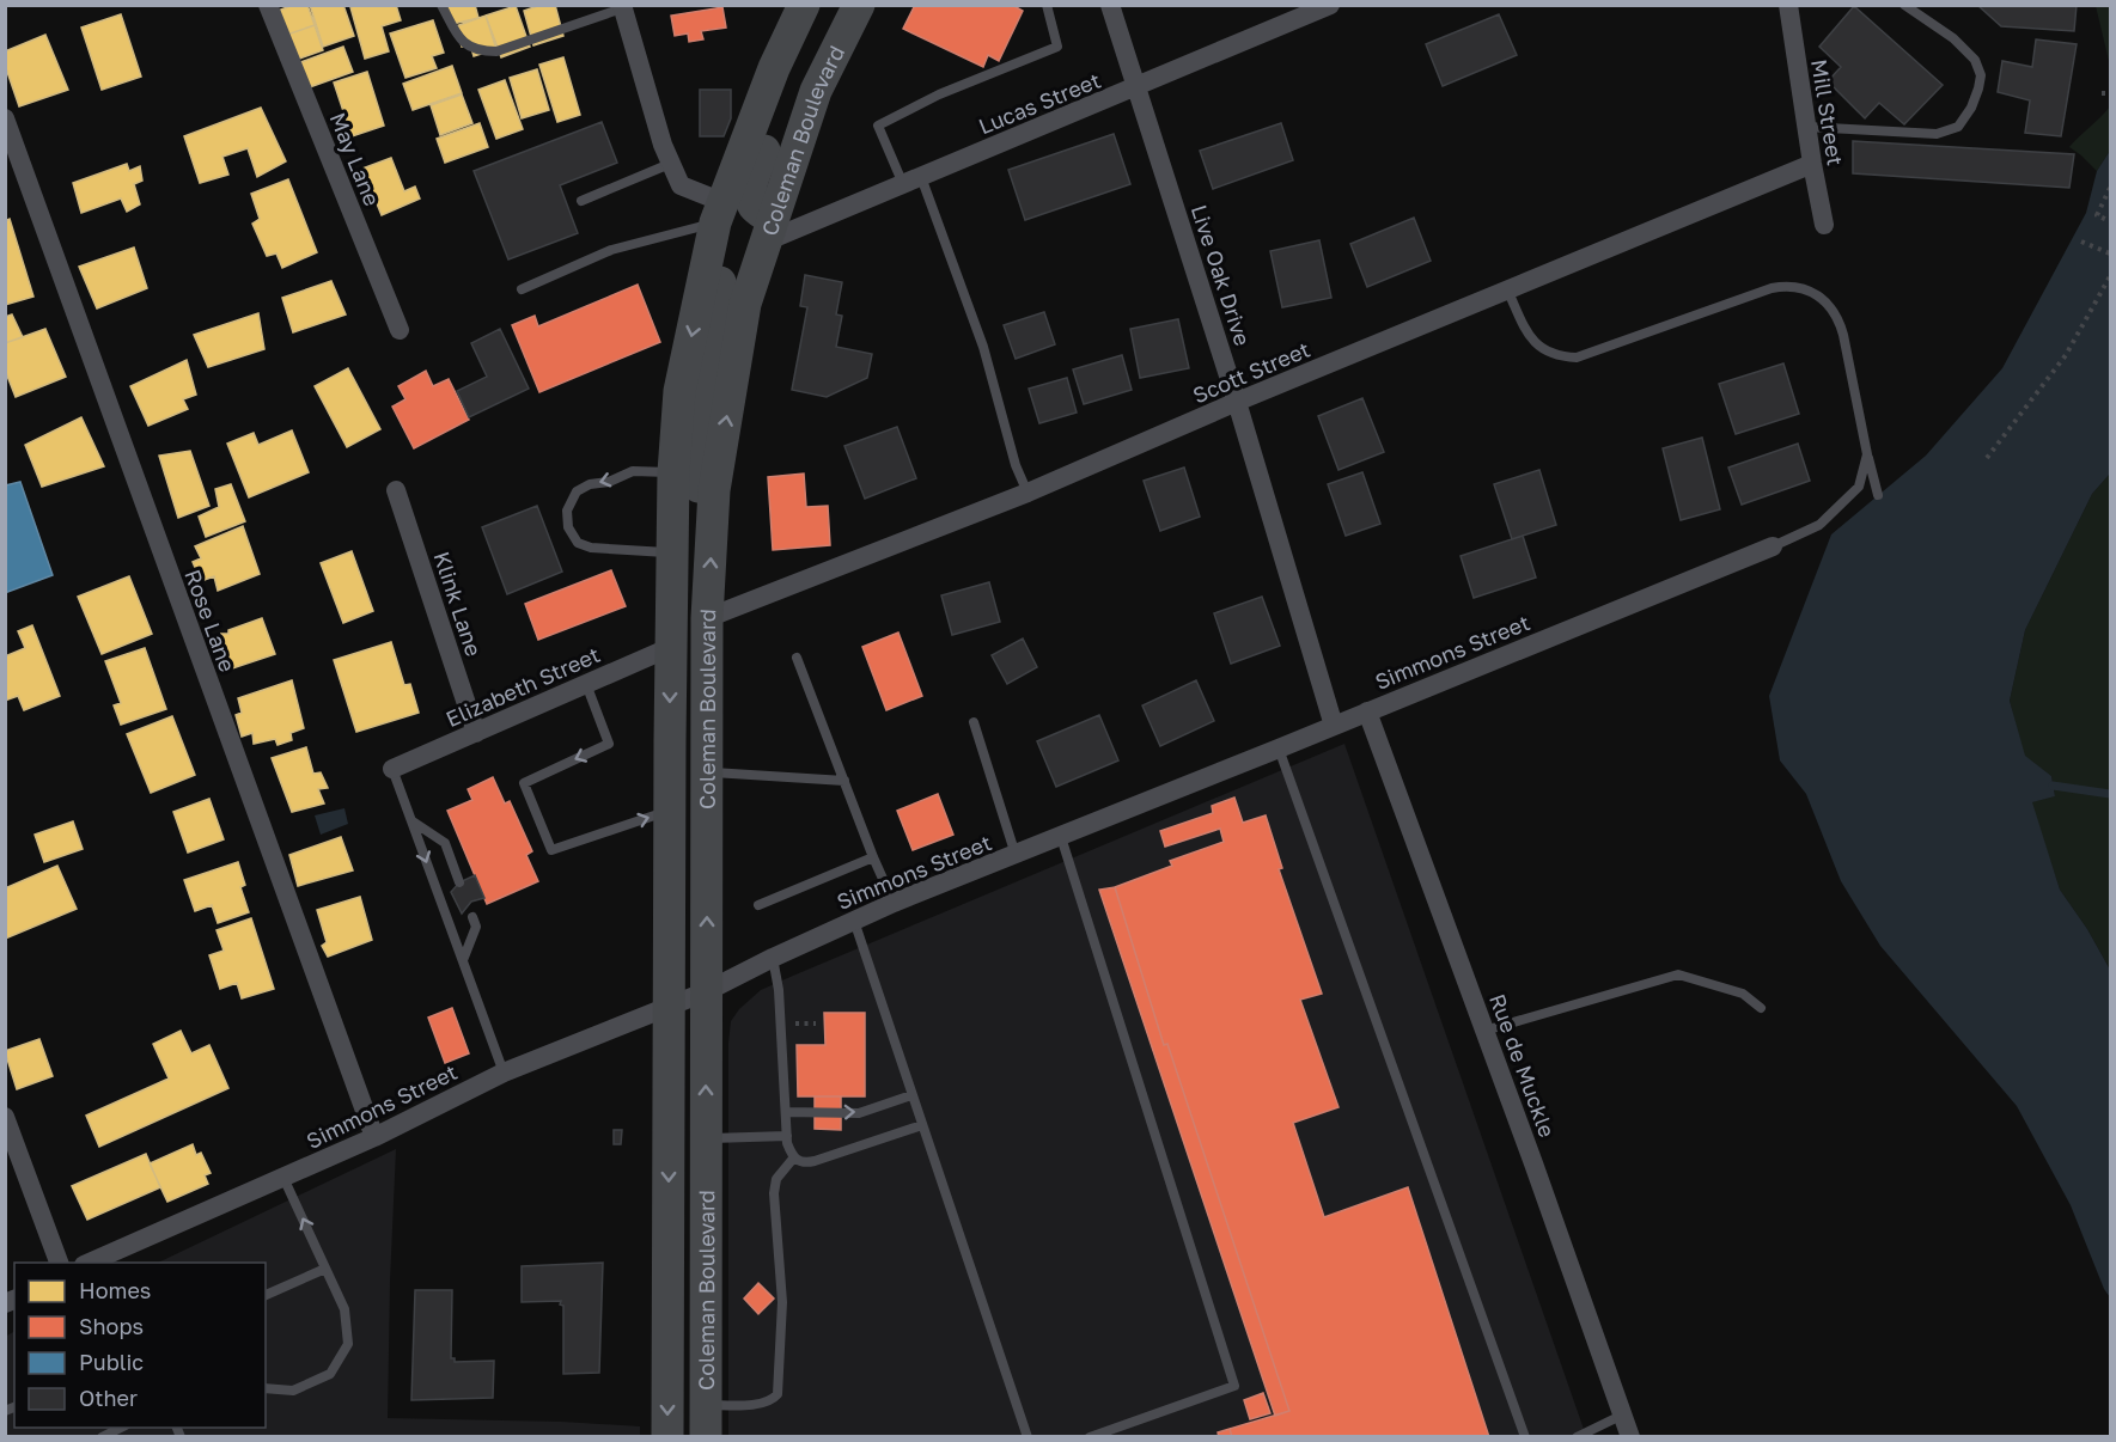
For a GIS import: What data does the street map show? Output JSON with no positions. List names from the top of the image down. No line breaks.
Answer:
{"streets":{"main road":["Coleman Boulevard"],"street":["Lucas Street","Mill Street","May Lane","Live Oak Drive","Scott Street","Klink Lane","Rose Lane","Simmons Street","Elizabeth Street","Rue de Muckle"]},"crossings":[["Lucas Street","Coleman Boulevard"],["Lucas Street","Live Oak Drive"],["Mill Street","Scott Street"],["Coleman Boulevard","Scott Street"],["Coleman Boulevard","Simmons Street"],["Coleman Boulevard","Elizabeth Street"],["Live Oak Drive","Scott Street"],["Live Oak Drive","Simmons Street"],["Klink Lane","Elizabeth Street"],["Rose Lane","Simmons Street"],["Simmons Street","Rue de Muckle"]],"legend":["Homes","Shops","Public","Other"]}
